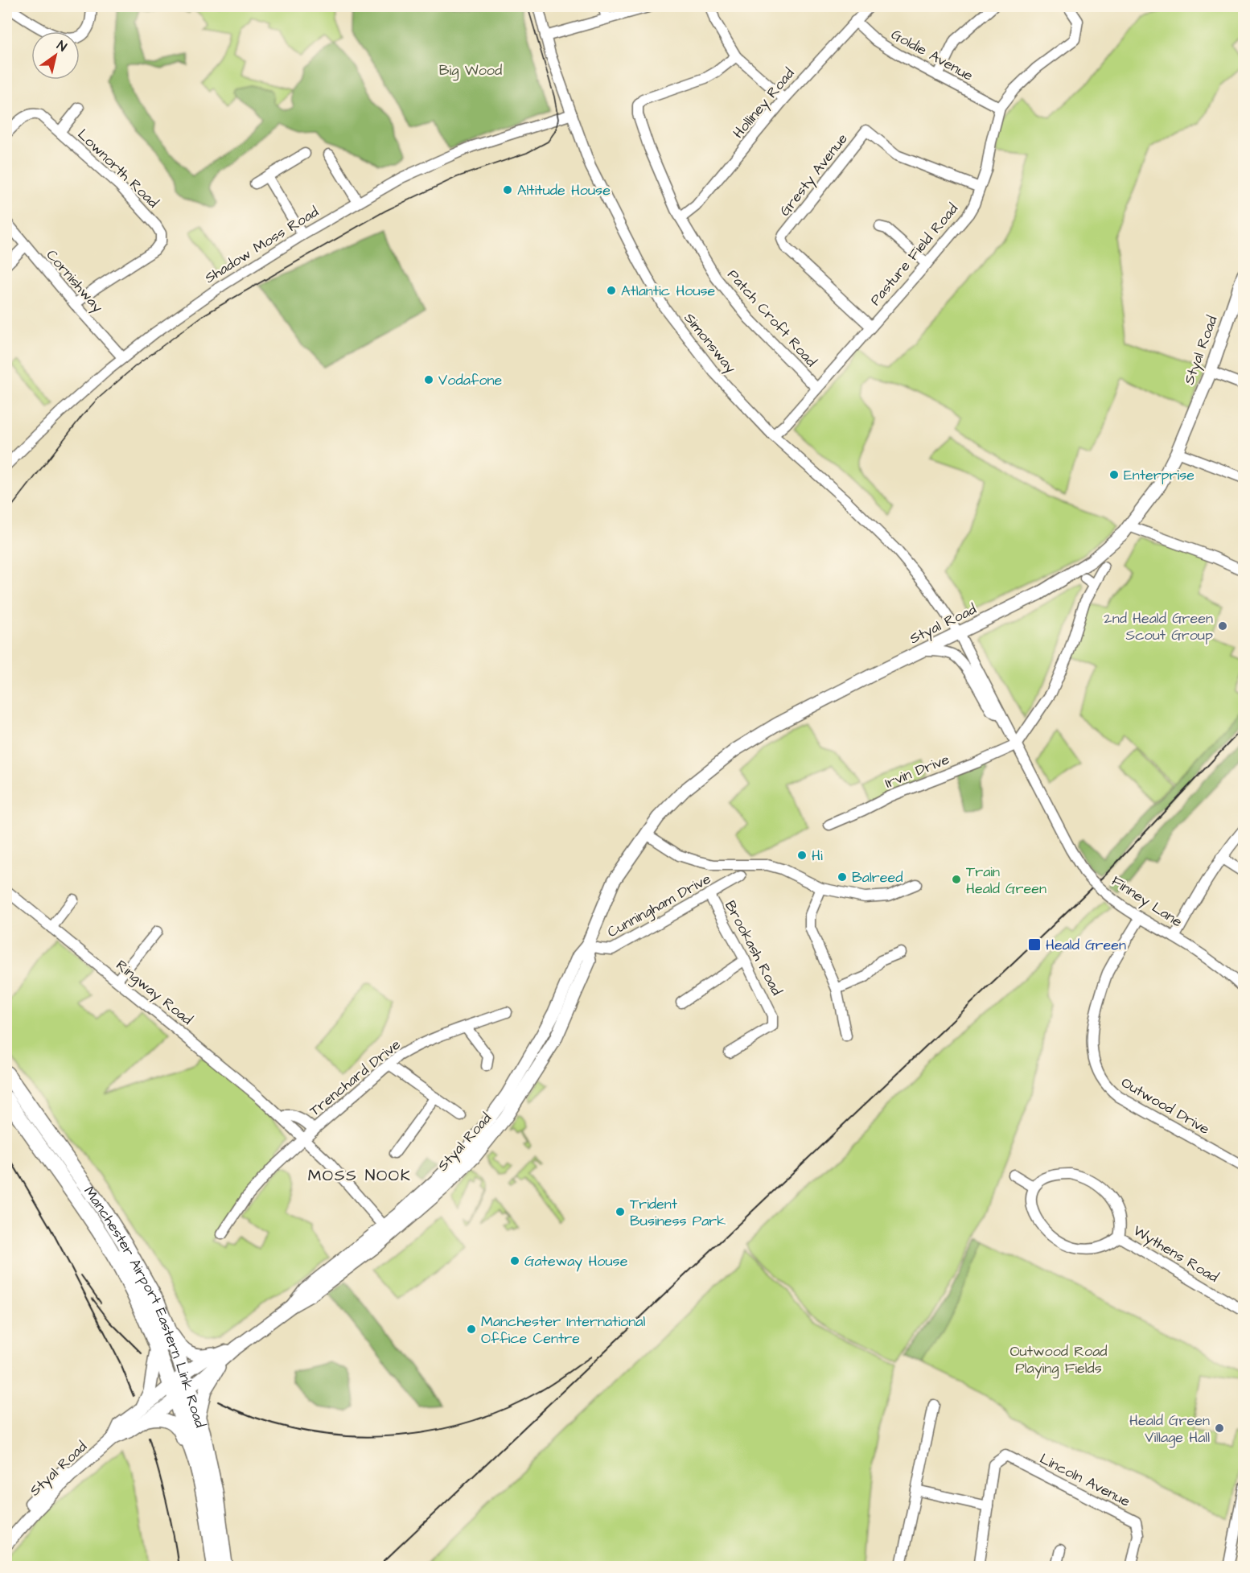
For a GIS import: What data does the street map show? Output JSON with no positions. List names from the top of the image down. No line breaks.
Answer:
{"streets":{"highway":["Manchester Airport Eastern Link Road"],"main road":["Styal Road"],"street":["Goldie Avenue","Holliney Road","Lownorth Road","Gresty Avenue","Shadow Moss Road","Pasture Field Road","Cornishway","Patch Croft Road","Simonsway","Irvin Drive","Finney Lane","Cunningham Drive","Brookash Road","Ringway Road","Trenchard Drive","Outwood Drive","Wythens Road","Lincoln Avenue"]},"crossings":[["Goldie Avenue","Holliney Road"],["Goldie Avenue","Pasture Field Road"],["Holliney Road","Patch Croft Road"],["Lownorth Road","Cornishway"],["Gresty Avenue","Pasture Field Road"],["Shadow Moss Road","Cornishway"],["Shadow Moss Road","Simonsway"],["Pasture Field Road","Patch Croft Road"],["Pasture Field Road","Simonsway"],["Simonsway","Styal Road"],["Simonsway","Finney Lane"],["Styal Road","Finney Lane"],["Styal Road","Cunningham Drive"],["Styal Road","Ringway Road"],["Styal Road","Manchester Airport Eastern Link Road"],["Irvin Drive","Finney Lane"],["Finney Lane","Outwood Drive"],["Cunningham Drive","Brookash Road"],["Ringway Road","Trenchard Drive"]],"districts":["MOSS NOOK"],"parks":["Big Wood","Outwood Road Playing Fields"],"places":{"other":["Altitude House","Atlantic House","Vodafone","Enterprise","2nd Heald Green Scout Group","Hi","Balreed","Train Heald Green","Trident Business Park","Gateway House","Manchester International Office Centre","Heald Green Village Hall"],"transit":["Heald Green"]},"north":"top right"}
